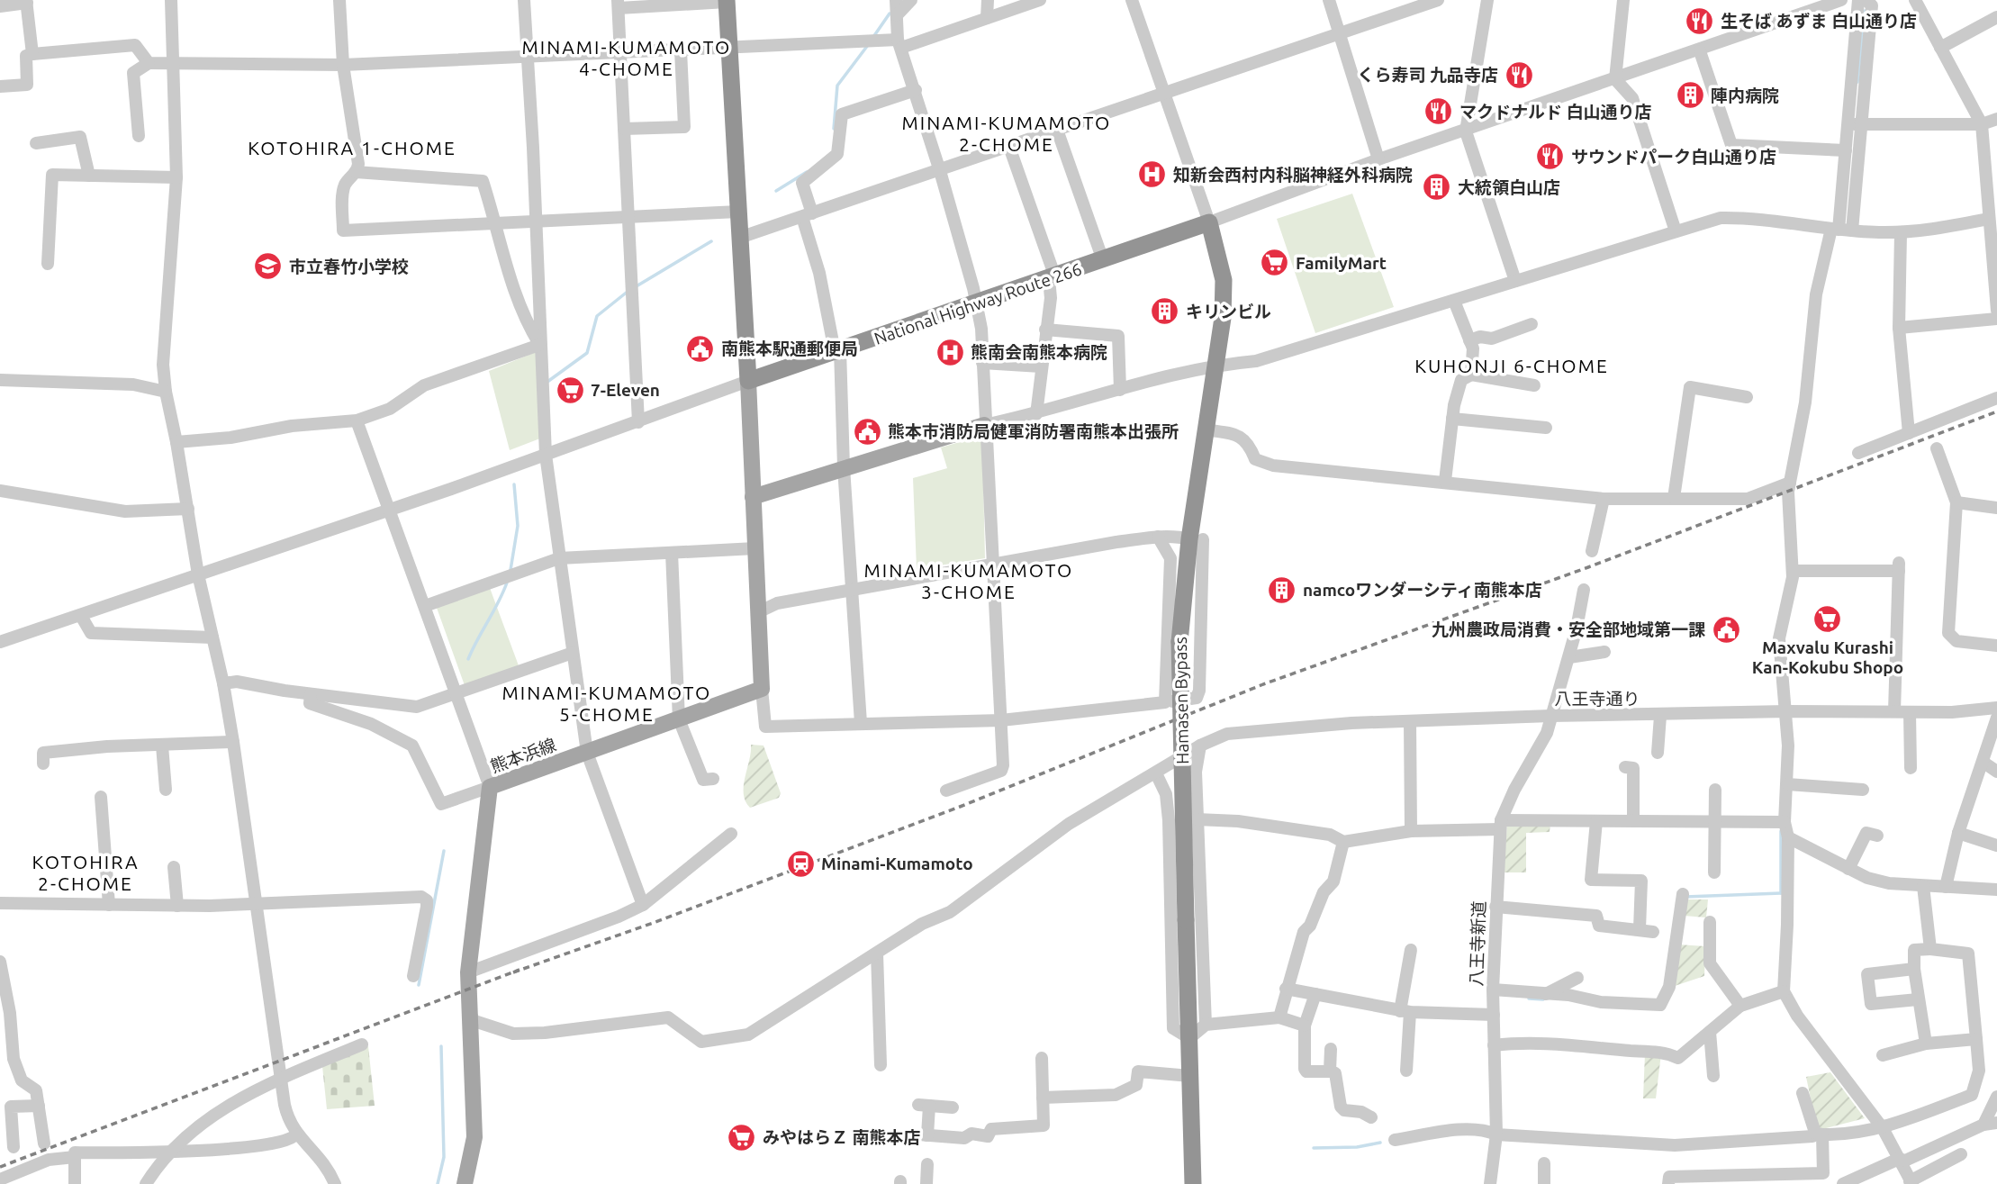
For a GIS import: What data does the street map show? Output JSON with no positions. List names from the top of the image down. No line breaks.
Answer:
{"streets":{"highway":["National Highway Route 266","Hamasen Bypass"],"main road":["熊本浜線"],"street":["八王寺通り","八王寺新道"]},"crossings":[["National Highway Route 266","Hamasen Bypass"],["八王寺通り","熊本浜線"],["八王寺通り","八王寺新道"]],"districts":["MINAMI-KUMAMOTO 4-CHOME","MINAMI-KUMAMOTO 2-CHOME","KOTOHIRA 1-CHOME","KUHONJI 6-CHOME","MINAMI-KUMAMOTO 3-CHOME","MINAMI-KUMAMOTO 5-CHOME","KOTOHIRA 2-CHOME"],"places":{"restaurant":["生そば あずま 白山通り店","くら寿司 九品寺店","マクドナルド 白山通り店","サウンドパーク白山通り店"],"building":["陣内病院","大統領白山店","キリンビル","namcoワンダーシティ南熊本店"],"hospital":["知新会西村内科脳神経外科病院","熊南会南熊本病院"],"supermarket":["FamilyMart","7-Eleven","Maxvalu Kurashi Kan-Kokubu Shopo","みやはらＺ 南熊本店"],"school or university":["市立春竹小学校"],"public building":["南熊本駅通郵便局","熊本市消防局健軍消防署南熊本出張所","九州農政局消費・安全部地域第一課"],"station":["Minami-Kumamoto"]}}
